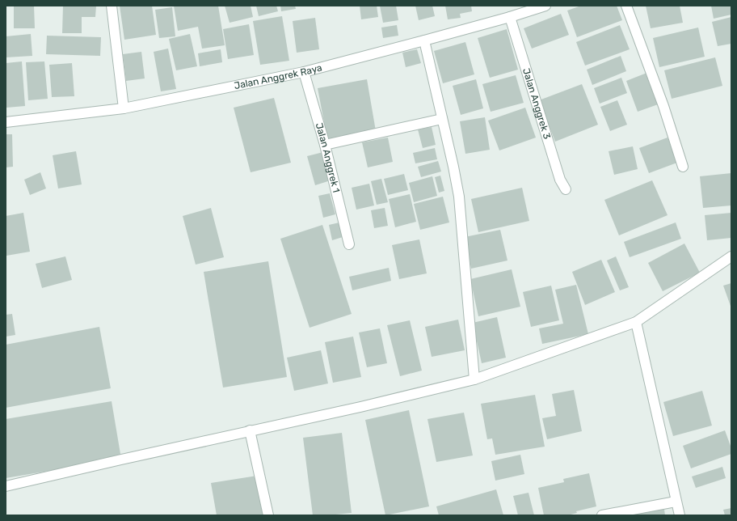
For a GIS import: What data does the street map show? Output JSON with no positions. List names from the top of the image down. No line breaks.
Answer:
{"streets":{"street":["Jalan Anggrek Raya","Jalan Anggrek 3","Jalan Anggrek 1"]},"crossings":[["Jalan Anggrek Raya","Jalan Anggrek 3"],["Jalan Anggrek Raya","Jalan Anggrek 1"]]}
